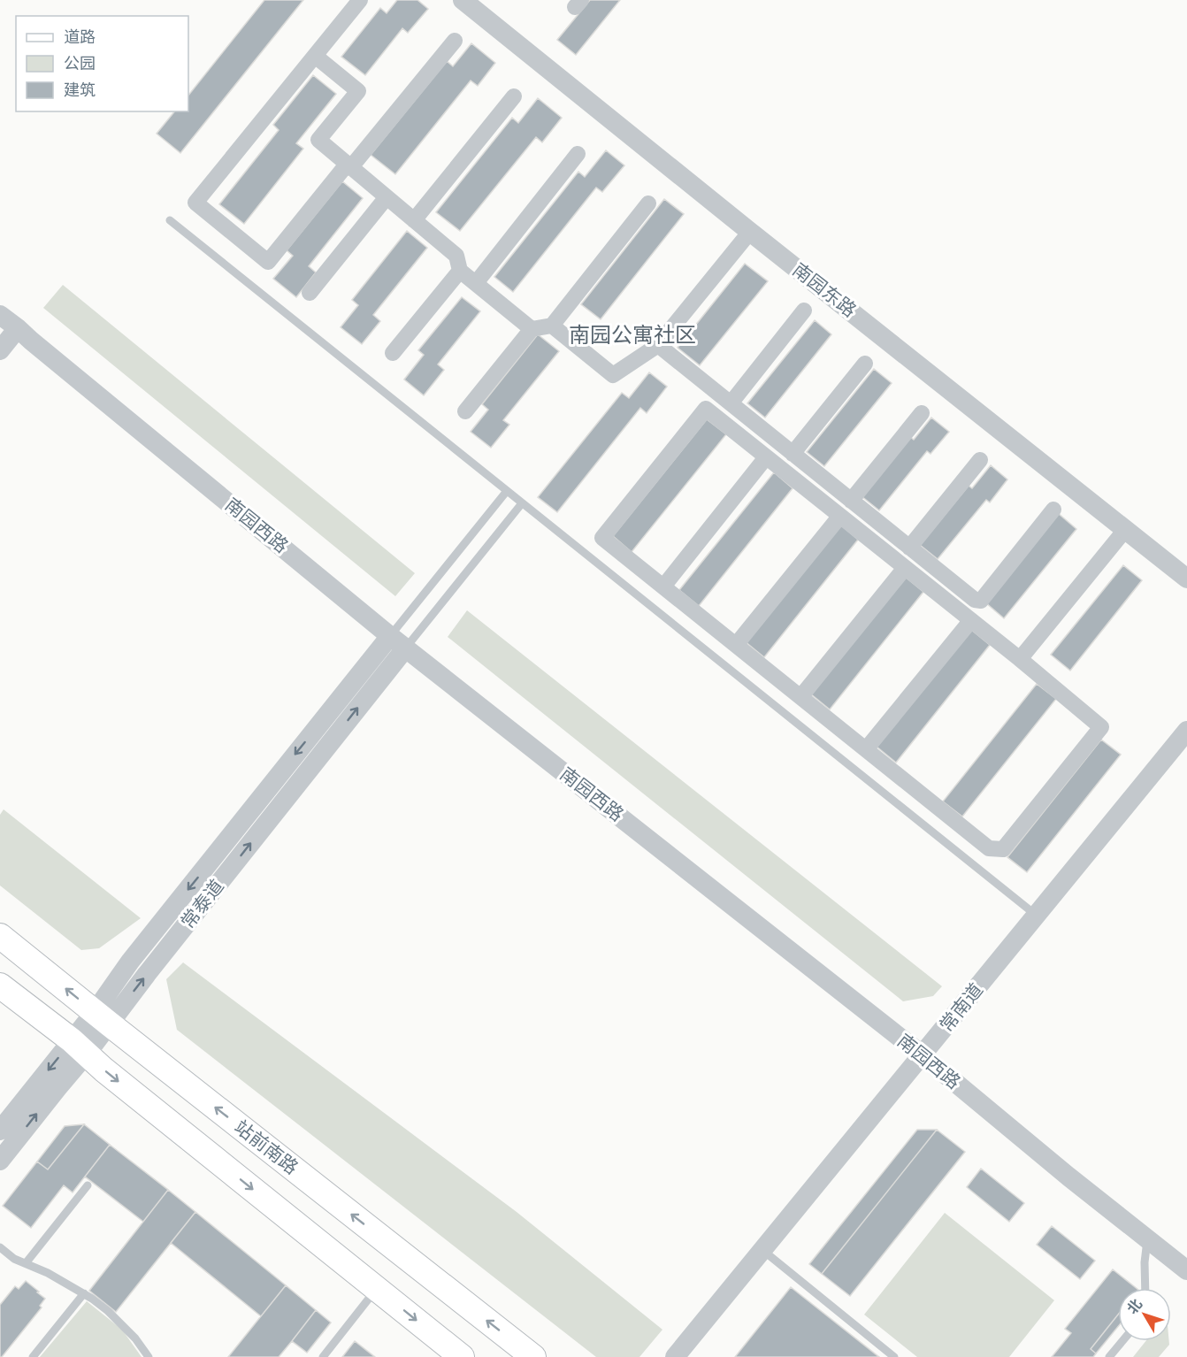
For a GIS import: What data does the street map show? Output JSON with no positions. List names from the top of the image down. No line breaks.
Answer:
{"streets":{"main road":["站前南路"],"street":["南园东路","南园西路","常泰道","常南道"]},"crossings":[["南园西路","常泰道"],["南园西路","常南道"],["常泰道","站前南路"]],"districts":["南园公寓社区"],"legend":["道路","公园","建筑"],"north":"top left"}
